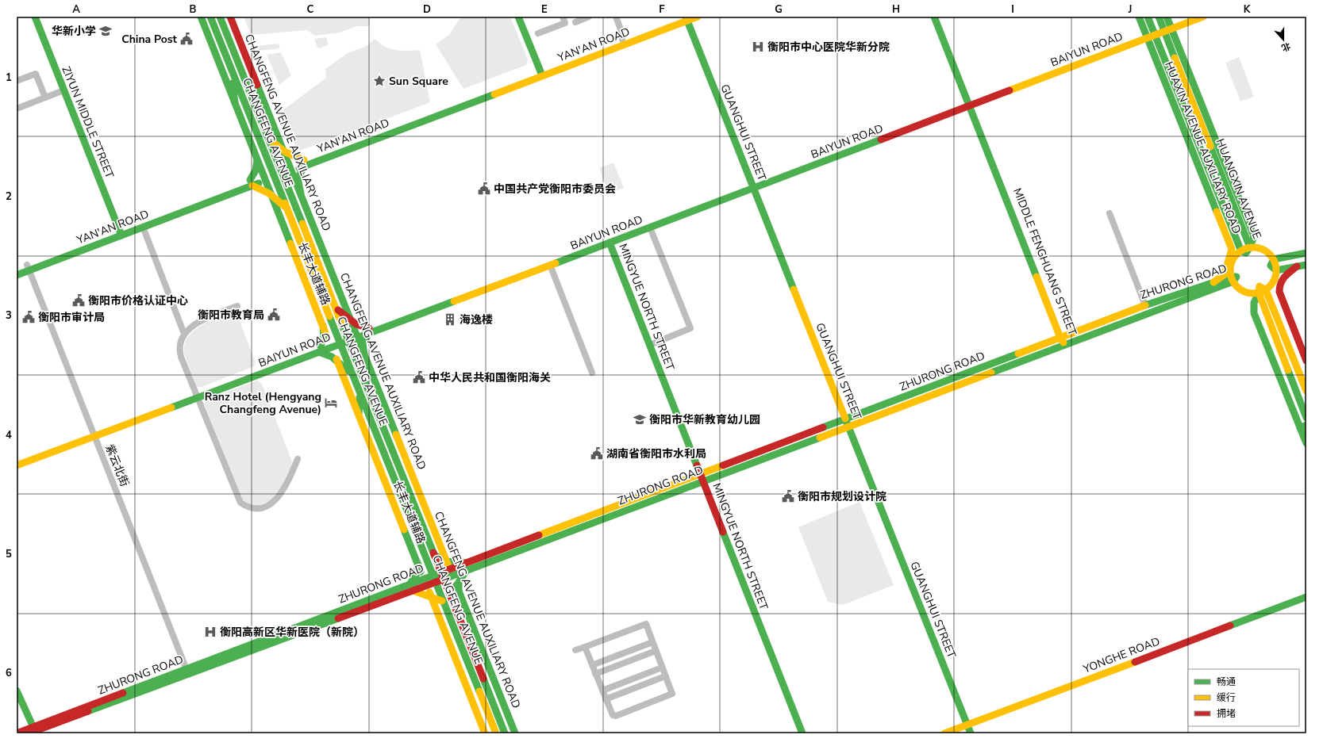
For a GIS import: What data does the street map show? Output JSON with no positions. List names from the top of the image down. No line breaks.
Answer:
{"streets":{"main road":["YAN'AN ROAD","BAIYUN ROAD","ZIYUN MIDDLE STREET","CHANGFENG AVENUE","CHANGFENG AVENUE AUXILIARY ROAD","GUANGHUI STREET","HUAXIN AVENUE AUXILIARY ROAD","HUANGXIN AVENUE","MIDDLE FENGHUANG STREET","长丰大道辅路","ZHURONG ROAD","MINGYUE NORTH STREET","YONGHE ROAD"],"street":["紫云北街"]},"crossings":[["YAN'AN ROAD","ZIYUN MIDDLE STREET"],["YAN'AN ROAD","CHANGFENG AVENUE"],["YAN'AN ROAD","CHANGFENG AVENUE AUXILIARY ROAD"],["YAN'AN ROAD","GUANGHUI STREET"],["YAN'AN ROAD","长丰大道辅路"],["YAN'AN ROAD","紫云北街"],["BAIYUN ROAD","CHANGFENG AVENUE"],["BAIYUN ROAD","CHANGFENG AVENUE AUXILIARY ROAD"],["BAIYUN ROAD","GUANGHUI STREET"],["BAIYUN ROAD","HUAXIN AVENUE AUXILIARY ROAD"],["BAIYUN ROAD","HUANGXIN AVENUE"],["BAIYUN ROAD","MIDDLE FENGHUANG STREET"],["BAIYUN ROAD","长丰大道辅路"],["BAIYUN ROAD","MINGYUE NORTH STREET"],["BAIYUN ROAD","紫云北街"],["CHANGFENG AVENUE","长丰大道辅路"],["CHANGFENG AVENUE","ZHURONG ROAD"],["CHANGFENG AVENUE AUXILIARY ROAD","ZHURONG ROAD"],["GUANGHUI STREET","ZHURONG ROAD"],["GUANGHUI STREET","YONGHE ROAD"],["HUAXIN AVENUE AUXILIARY ROAD","ZHURONG ROAD"],["HUANGXIN AVENUE","ZHURONG ROAD"],["MIDDLE FENGHUANG STREET","ZHURONG ROAD"],["长丰大道辅路","ZHURONG ROAD"],["ZHURONG ROAD","MINGYUE NORTH STREET"],["ZHURONG ROAD","紫云北街"]],"places":{"school or university":["华新小学","衡阳市华新教育幼儿园"],"public building":["China Post","中国共产党衡阳市委员会","衡阳市价格认证中心","衡阳市教育局","衡阳市审计局","中华人民共和国衡阳海关","湖南省衡阳市水利局","衡阳市规划设计院"],"hospital":["衡阳市中心医院华新分院","衡阳高新区华新医院（新院）"],"place":["Sun Square"],"building":["海逸楼"],"hotel":["Ranz Hotel (Hengyang Changfeng Avenue)"]},"legend":["畅通","缓行","拥堵"],"north":"bottom","grid":{"columns":["A","B","C","D","E","F","G","H","I","J","K"],"rows":["1","2","3","4","5","6"]}}
